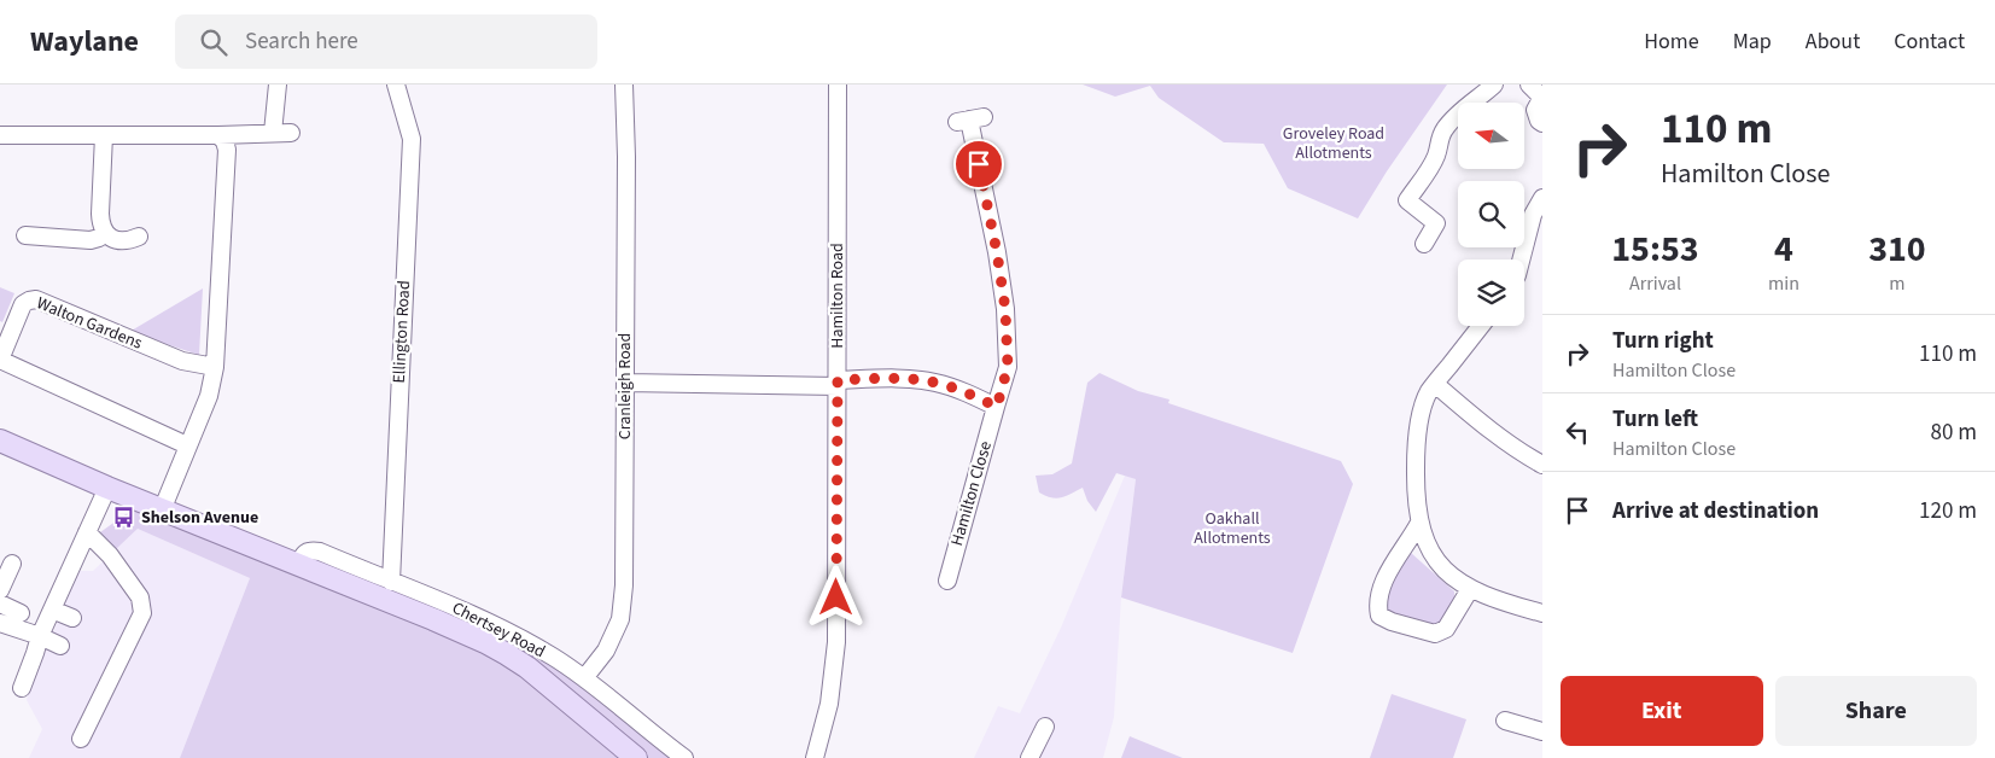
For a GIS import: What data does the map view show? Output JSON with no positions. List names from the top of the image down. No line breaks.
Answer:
{"streets":{"main road":["Chertsey Road"],"street":["Hamilton Road","Walton Gardens","Ellington Road","Cranleigh Road","Hamilton Close"]},"crossings":[["Ellington Road","Chertsey Road"],["Cranleigh Road","Chertsey Road"]],"parks":["Groveley Road Allotments","Oakhall Allotments"],"places":{"bus stop":["Shelson Avenue"]},"north":"left","page":{"header":"Waylane","search":"Search here","nav":["Home","Map","About","Contact"],"turn":["110 m","Hamilton Close"],"eta":["15:53","Arrival","4","min","310","m"],"list":[{"name":"Turn right","note":"Hamilton Close","value":"110 m"},{"name":"Turn left","note":"Hamilton Close","value":"80 m"},{"name":"Arrive at destination","value":"120 m"}],"buttons":["Exit","Share"]}}
